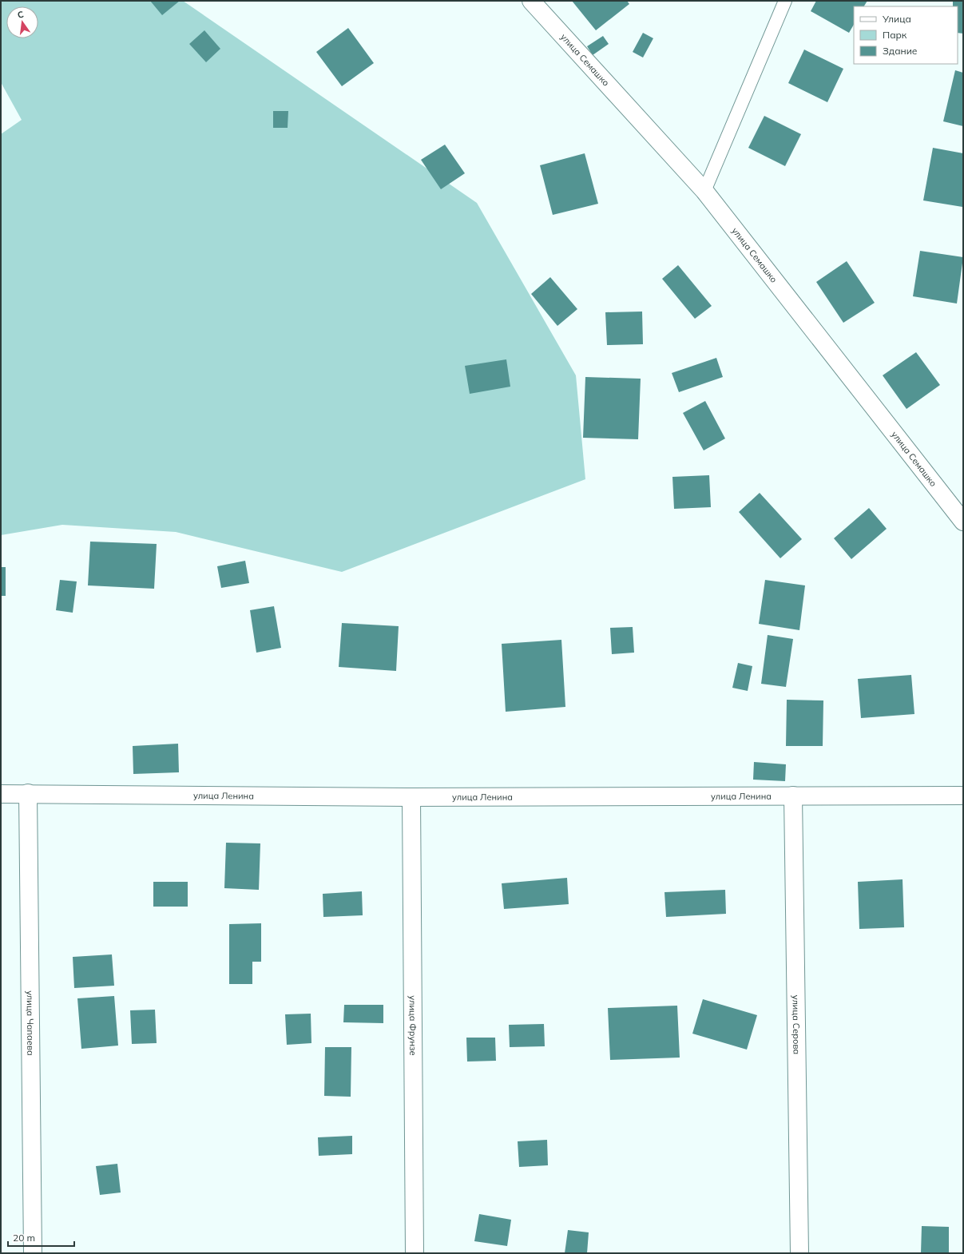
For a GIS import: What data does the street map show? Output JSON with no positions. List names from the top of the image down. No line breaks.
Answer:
{"streets":{"street":["улица Семашко","улица Ленина","улица Чапаева","улица Серова","улица Фрунзе"]},"crossings":[["улица Ленина","улица Чапаева"],["улица Ленина","улица Серова"],["улица Ленина","улица Фрунзе"]],"legend":["Улица","Парк","Здание"],"scale_bar":"20 m","north":"top"}
